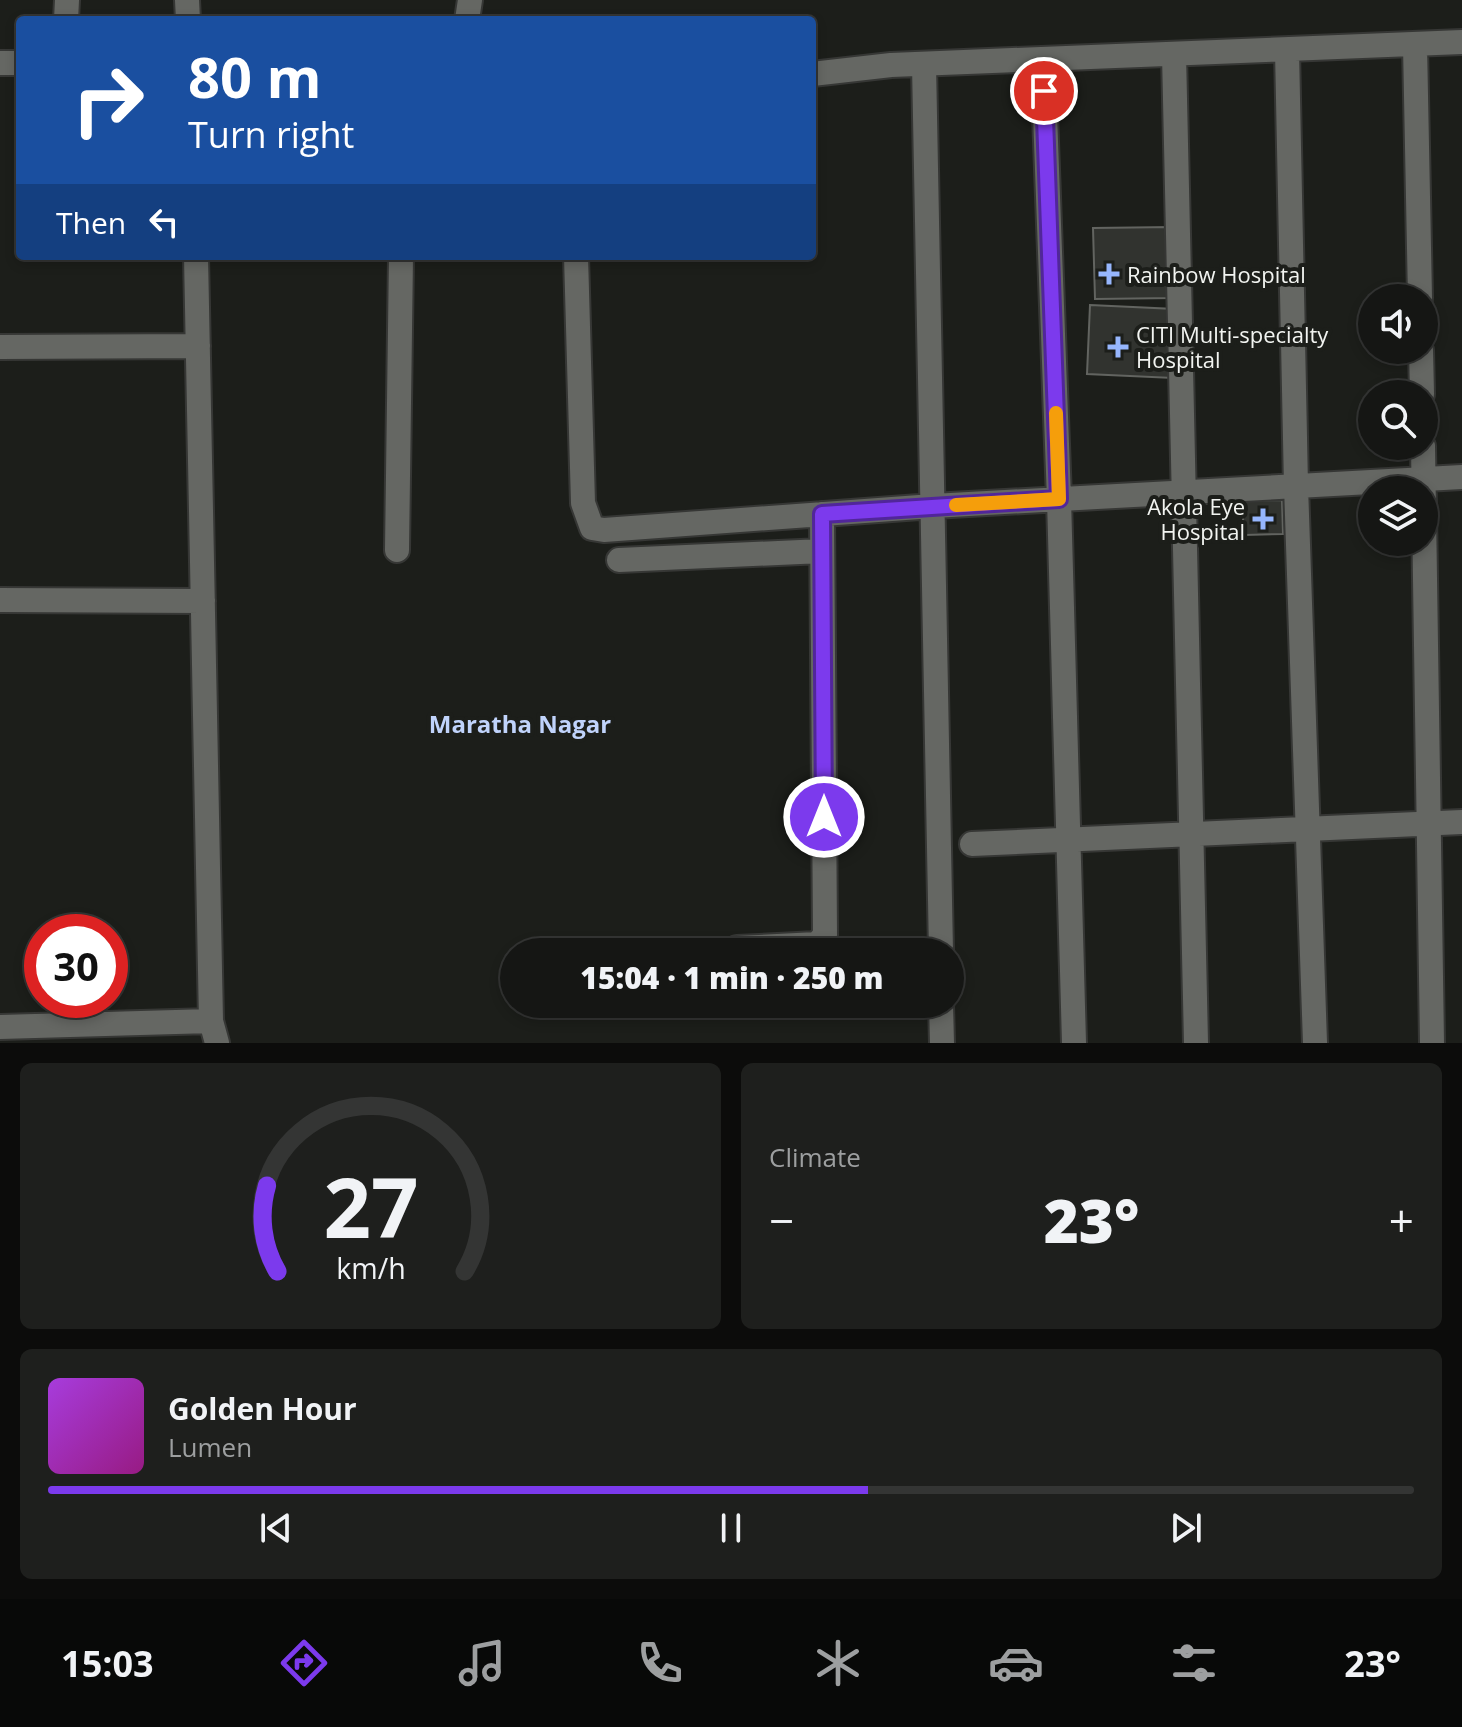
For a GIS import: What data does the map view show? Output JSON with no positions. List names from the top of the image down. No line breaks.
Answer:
{"districts":["Maratha Nagar"],"places":{"health":["Rainbow Hospital","CITI Multi-specialty Hospital","Akola Eye Hospital"]},"page":{"turn":["80 m","Turn right"],"then":"Then","limit":"30","trip":"15:04 · 1 min · 250 m","tile":"Climate","heat":["−","23°","+"],"song":["Golden Hour","Lumen"],"tabs":["15:03","23°"],"gauge":["27","km/h"]}}
